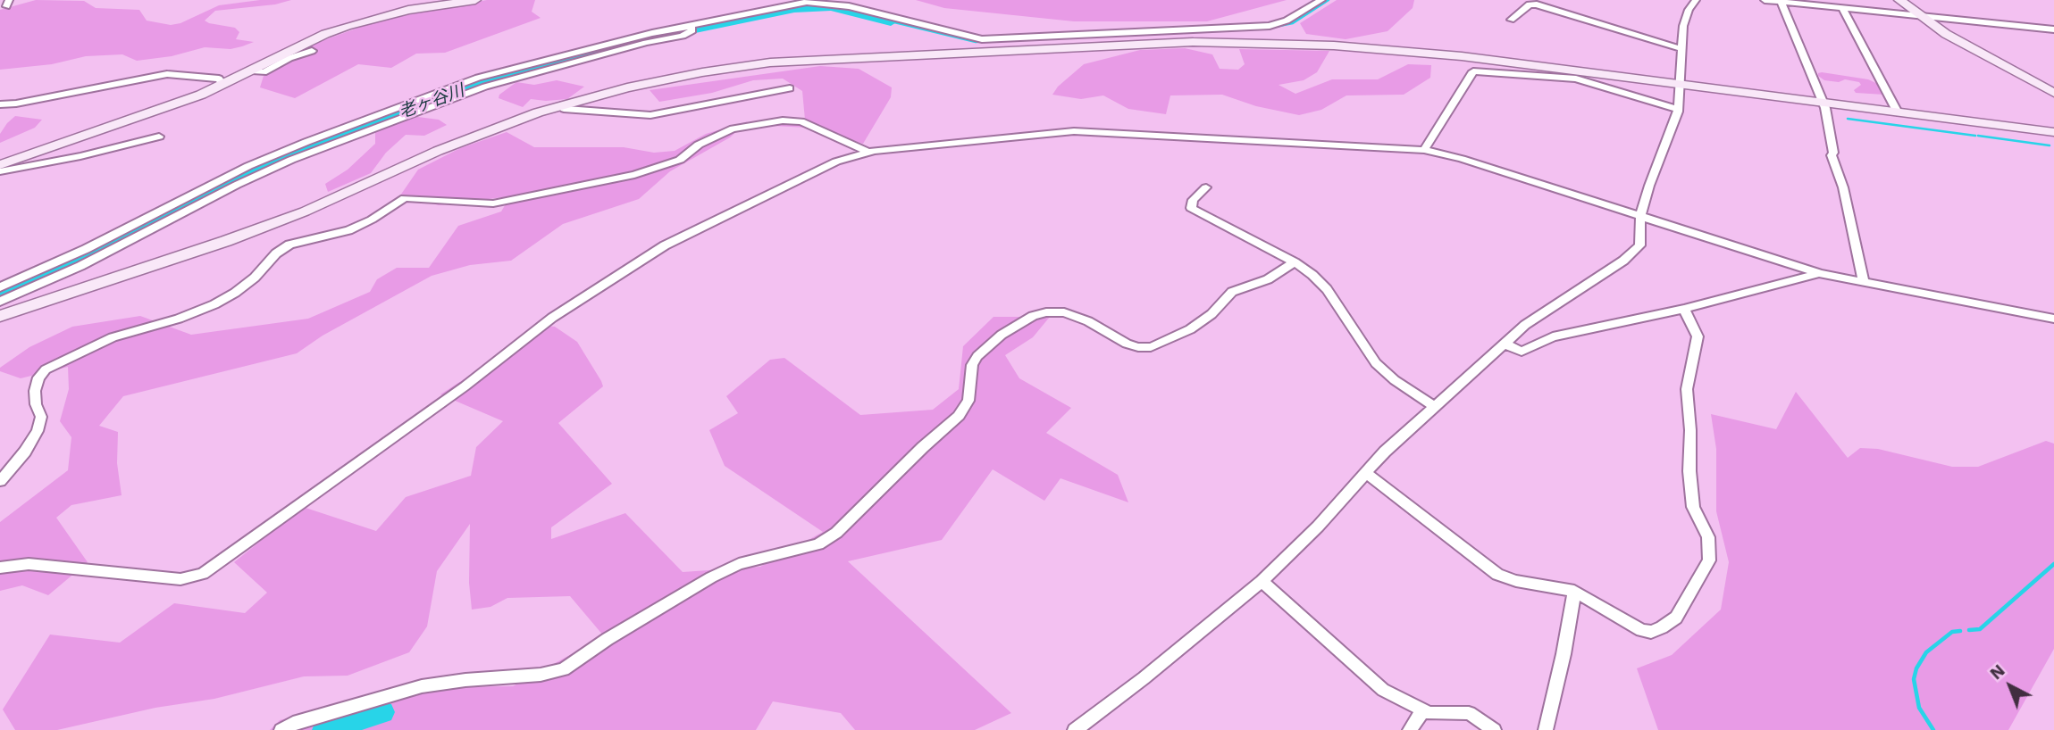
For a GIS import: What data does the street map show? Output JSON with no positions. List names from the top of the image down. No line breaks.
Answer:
{"water":["老ヶ谷川"],"north":"top left"}
